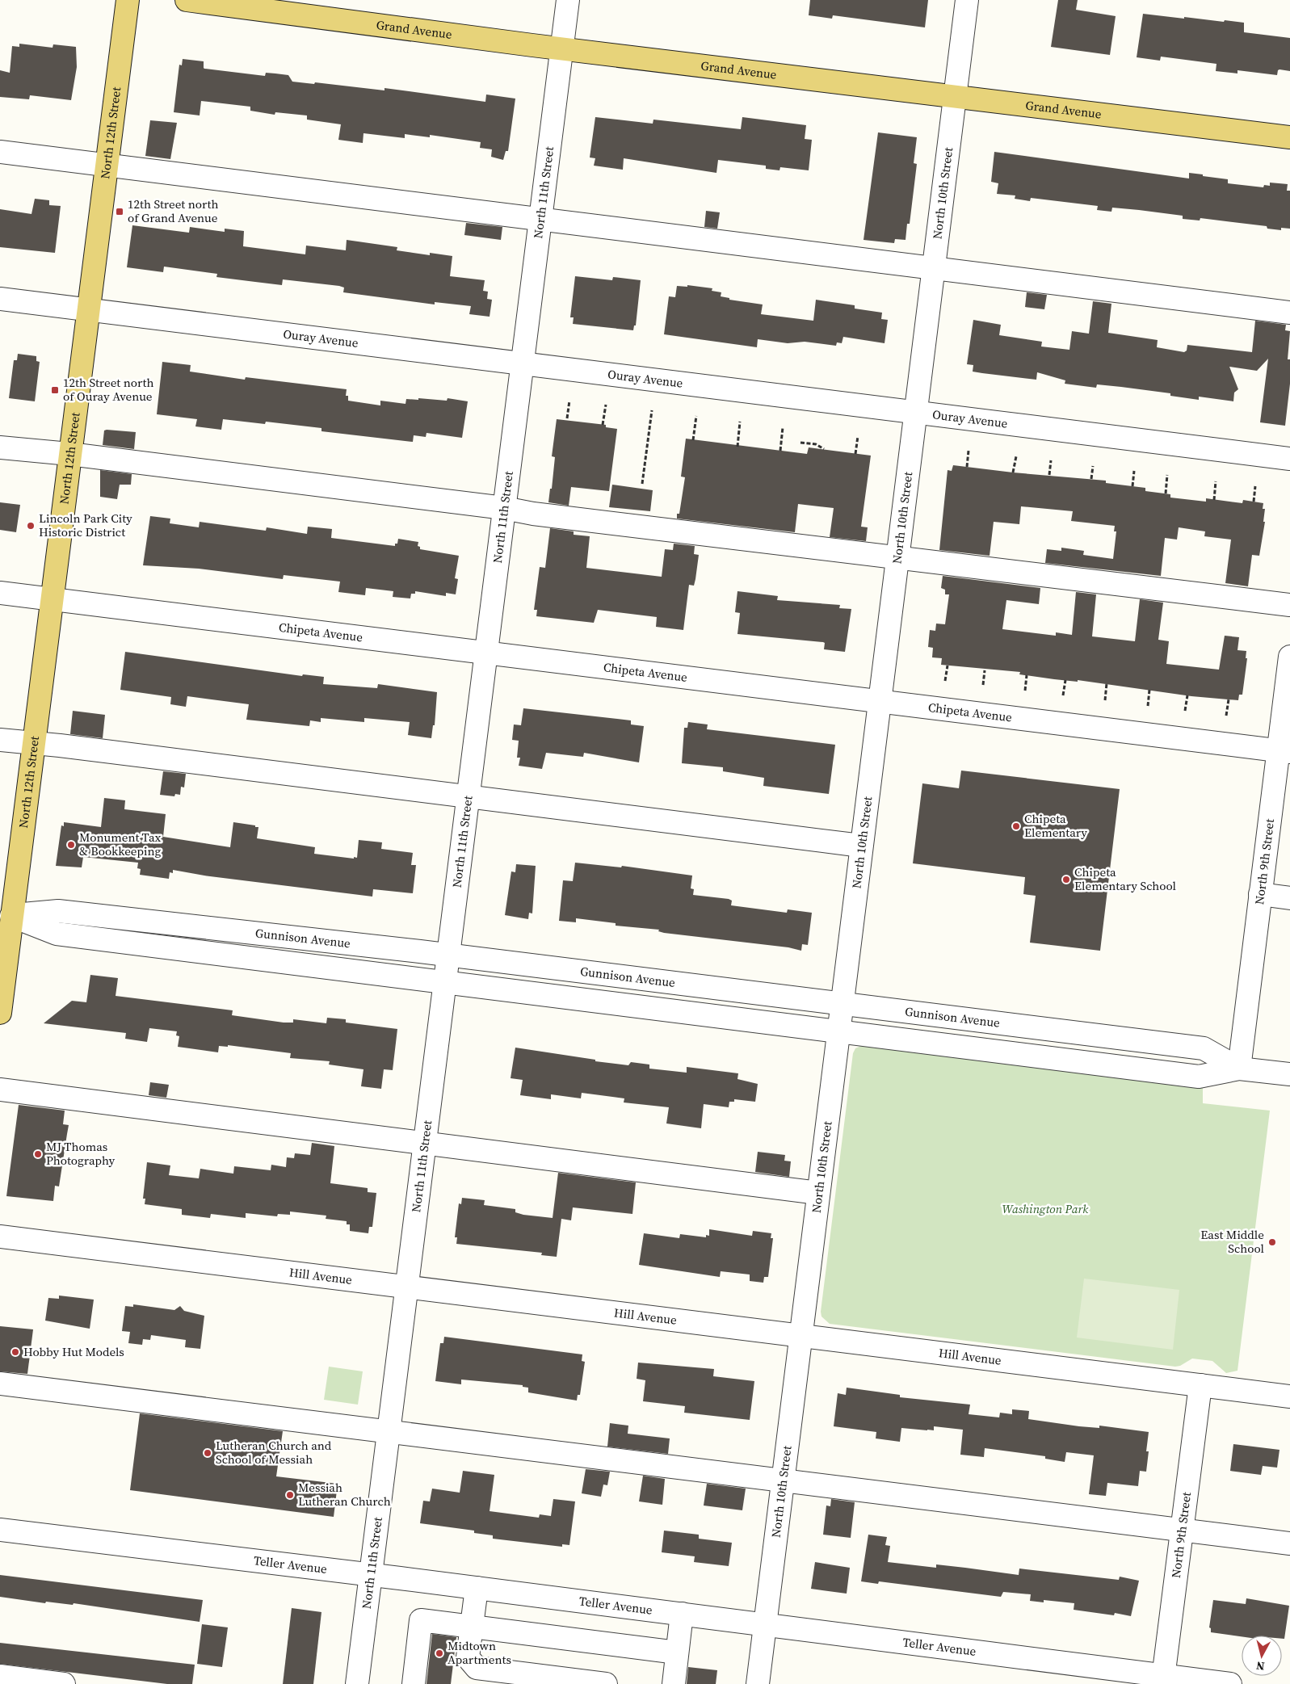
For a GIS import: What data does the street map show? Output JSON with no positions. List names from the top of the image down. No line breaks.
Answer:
{"streets":{"main road":["Grand Avenue","North 12th Street"],"street":["North 11th Street","North 10th Street","Ouray Avenue","Chipeta Avenue","North 9th Street","Gunnison Avenue","Hill Avenue","Teller Avenue"]},"crossings":[["Grand Avenue","North 11th Street"],["Grand Avenue","North 10th Street"],["North 12th Street","Ouray Avenue"],["North 12th Street","Chipeta Avenue"],["North 12th Street","Gunnison Avenue"],["North 11th Street","Ouray Avenue"],["North 11th Street","Chipeta Avenue"],["North 11th Street","Gunnison Avenue"],["North 11th Street","Hill Avenue"],["North 11th Street","Teller Avenue"],["North 10th Street","Ouray Avenue"],["North 10th Street","Chipeta Avenue"],["North 10th Street","Gunnison Avenue"],["North 10th Street","Hill Avenue"],["North 10th Street","Teller Avenue"],["Chipeta Avenue","North 9th Street"],["North 9th Street","Gunnison Avenue"],["North 9th Street","Hill Avenue"],["North 9th Street","Teller Avenue"]],"parks":["Washington Park"],"places":{"transit":["12th Street north of Grand Avenue","12th Street north of Ouray Avenue"],"other":["Lincoln Park City Historic District","Chipeta Elementary","Monument Tax & Bookkeeping","Chipeta Elementary School","MJ Thomas Photography","East Middle School","Hobby Hut Models","Lutheran Church and School of Messiah","Messiah Lutheran Church","Midtown Apartments"]},"north":"bottom"}
